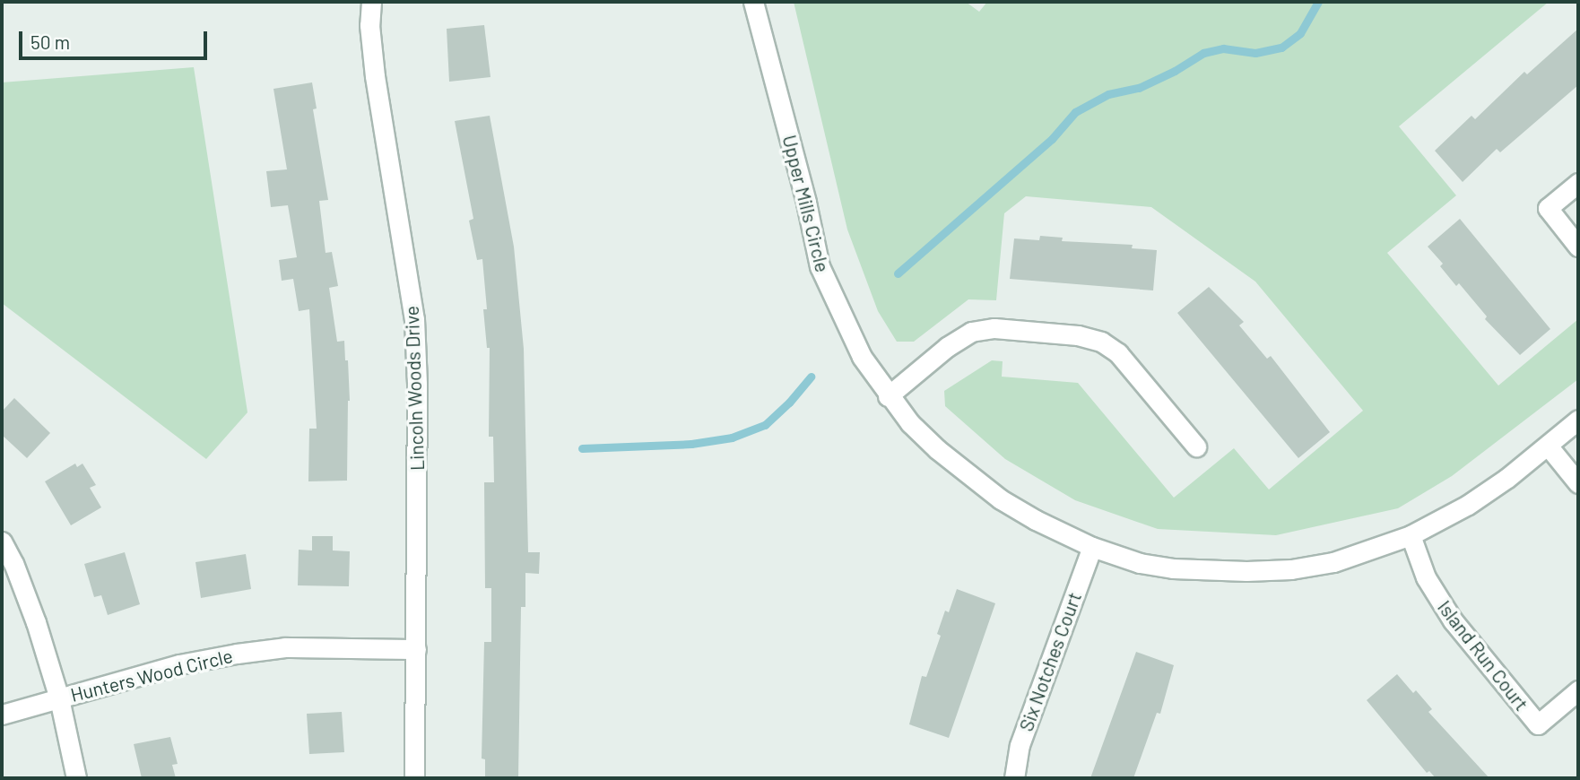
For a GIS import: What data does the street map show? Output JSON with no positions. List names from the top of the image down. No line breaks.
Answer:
{"streets":{"street":["Upper Mills Circle","Lincoln Woods Drive","Island Run Court","Six Notches Court","Hunters Wood Circle"]},"crossings":[["Upper Mills Circle","Island Run Court"],["Upper Mills Circle","Six Notches Court"],["Lincoln Woods Drive","Hunters Wood Circle"]],"scale_bar":"50 m"}
